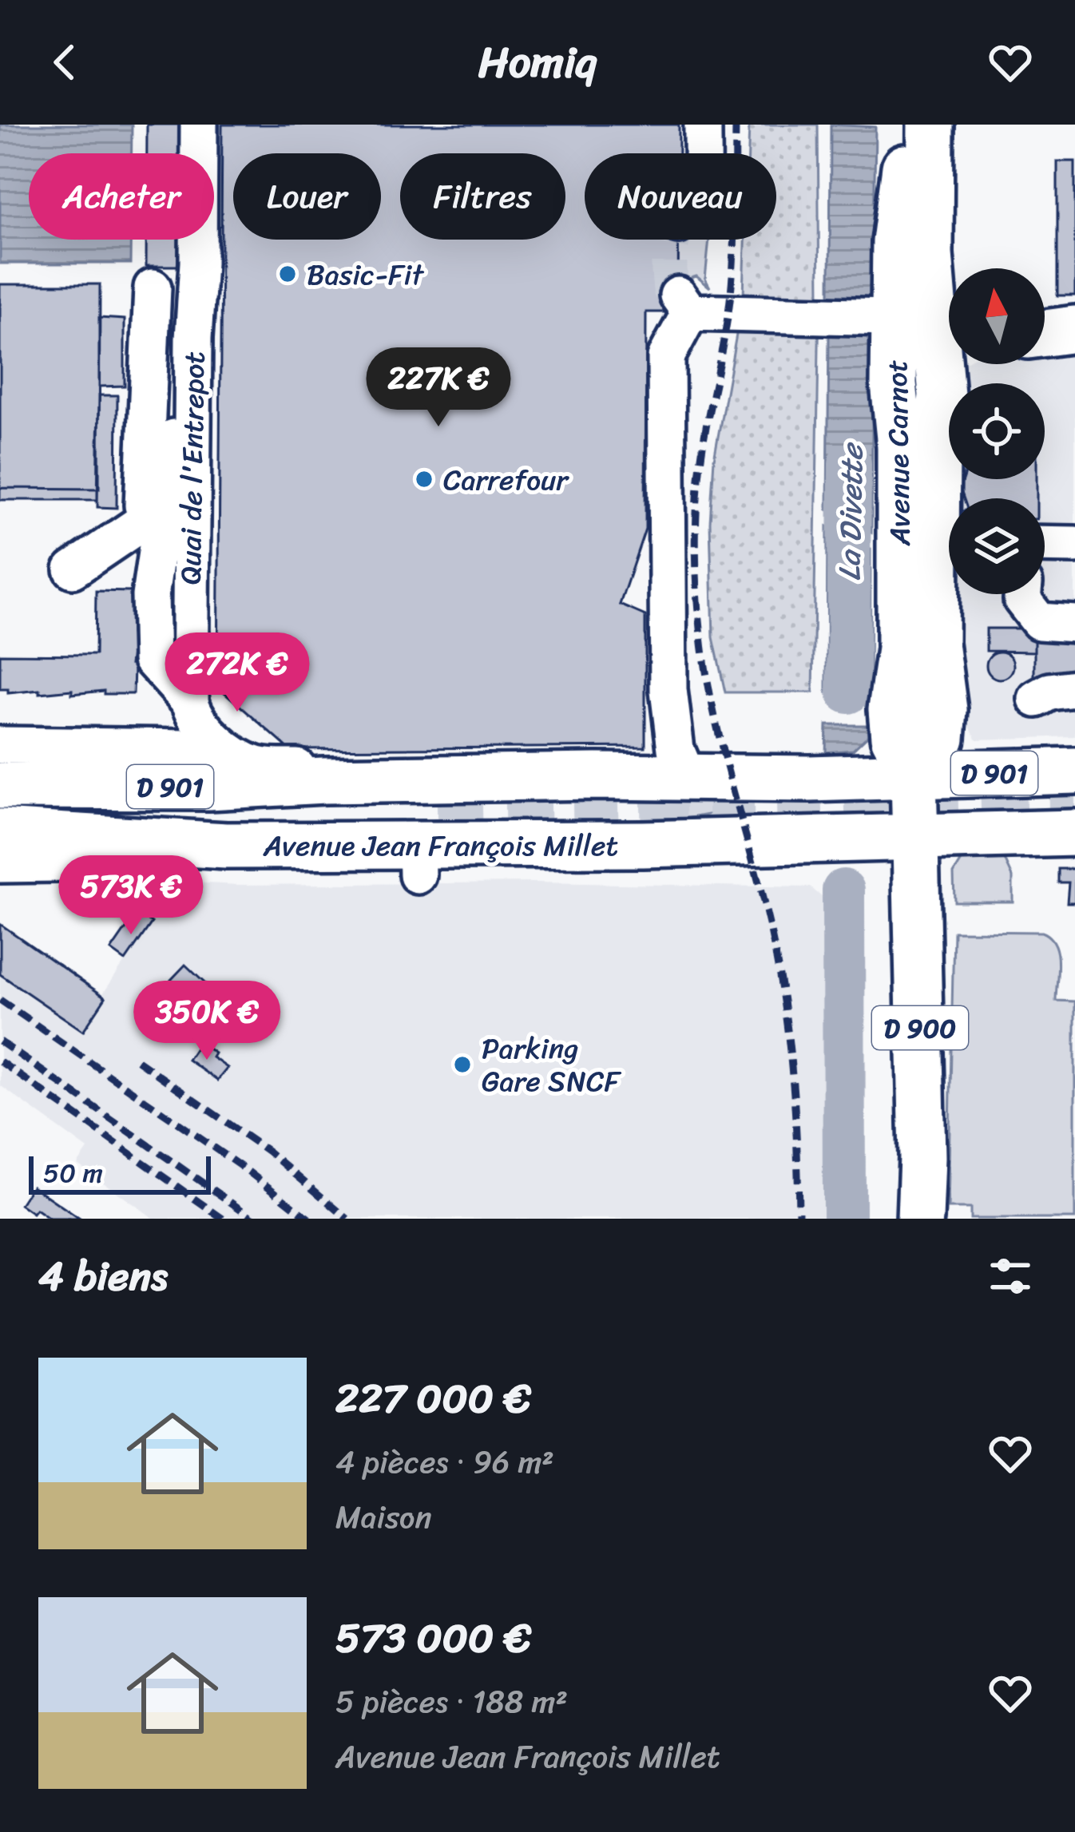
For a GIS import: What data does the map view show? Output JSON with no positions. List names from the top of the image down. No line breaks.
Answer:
{"streets":{"main road":["Avenue Carnot","D 901","Avenue Jean François Millet","D 900"],"street":["Quai de l'Entrepot"]},"crossings":[["Avenue Carnot","D 901"],["Avenue Carnot","Avenue Jean François Millet"],["Avenue Carnot","D 900"],["D 901","Avenue Jean François Millet"],["D 901","D 900"],["Avenue Jean François Millet","D 900"]],"water":["La Divette"],"places":["Basic-Fit","Carrefour","Parking Gare SNCF"],"scale_bar":"50 m","north":"top","page":{"header":"Homiq","chip":["Acheter","Louer","Filtres","Nouveau"],"price":["227K €","272K €","573K €","350K €"],"scale":"50 m","heading":"4 biens","list":[{"name":"227 000 €","note":"4 pièces · 96 m² · Maison"},{"name":"573 000 €","note":"5 pièces · 188 m² · Avenue Jean François Millet"}]}}
